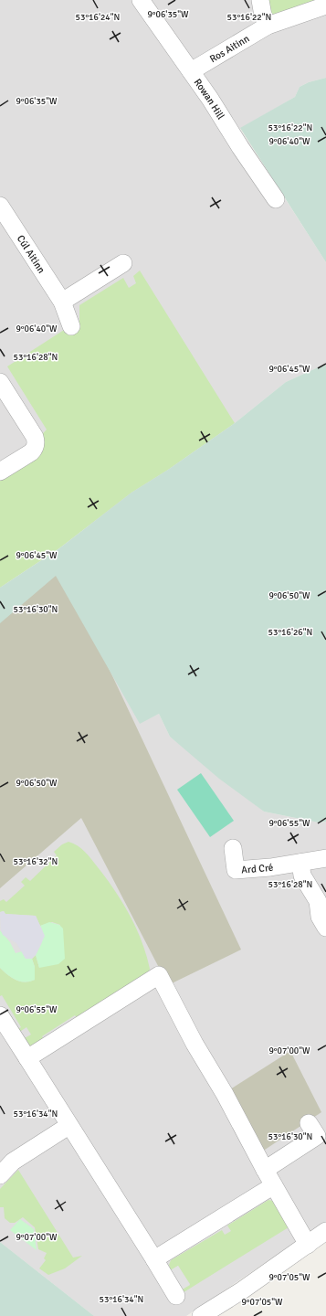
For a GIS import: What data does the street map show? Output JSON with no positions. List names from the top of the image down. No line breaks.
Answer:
{"streets":{"street":["Ros Aitinn","Rowan Hill","Cúl Aitinn","Ard Cré"]},"crossings":[["Ros Aitinn","Rowan Hill"]],"coordinates":["9°06'35\"W","53°16'22\"N","53°16'24\"N","9°06'40\"W","53°16'28\"N","9°06'45\"W","9°06'50\"W","53°16'30\"N","53°16'26\"N","9°06'55\"W","53°16'32\"N","9°07'00\"W","53°16'34\"N","9°07'05\"W"]}
